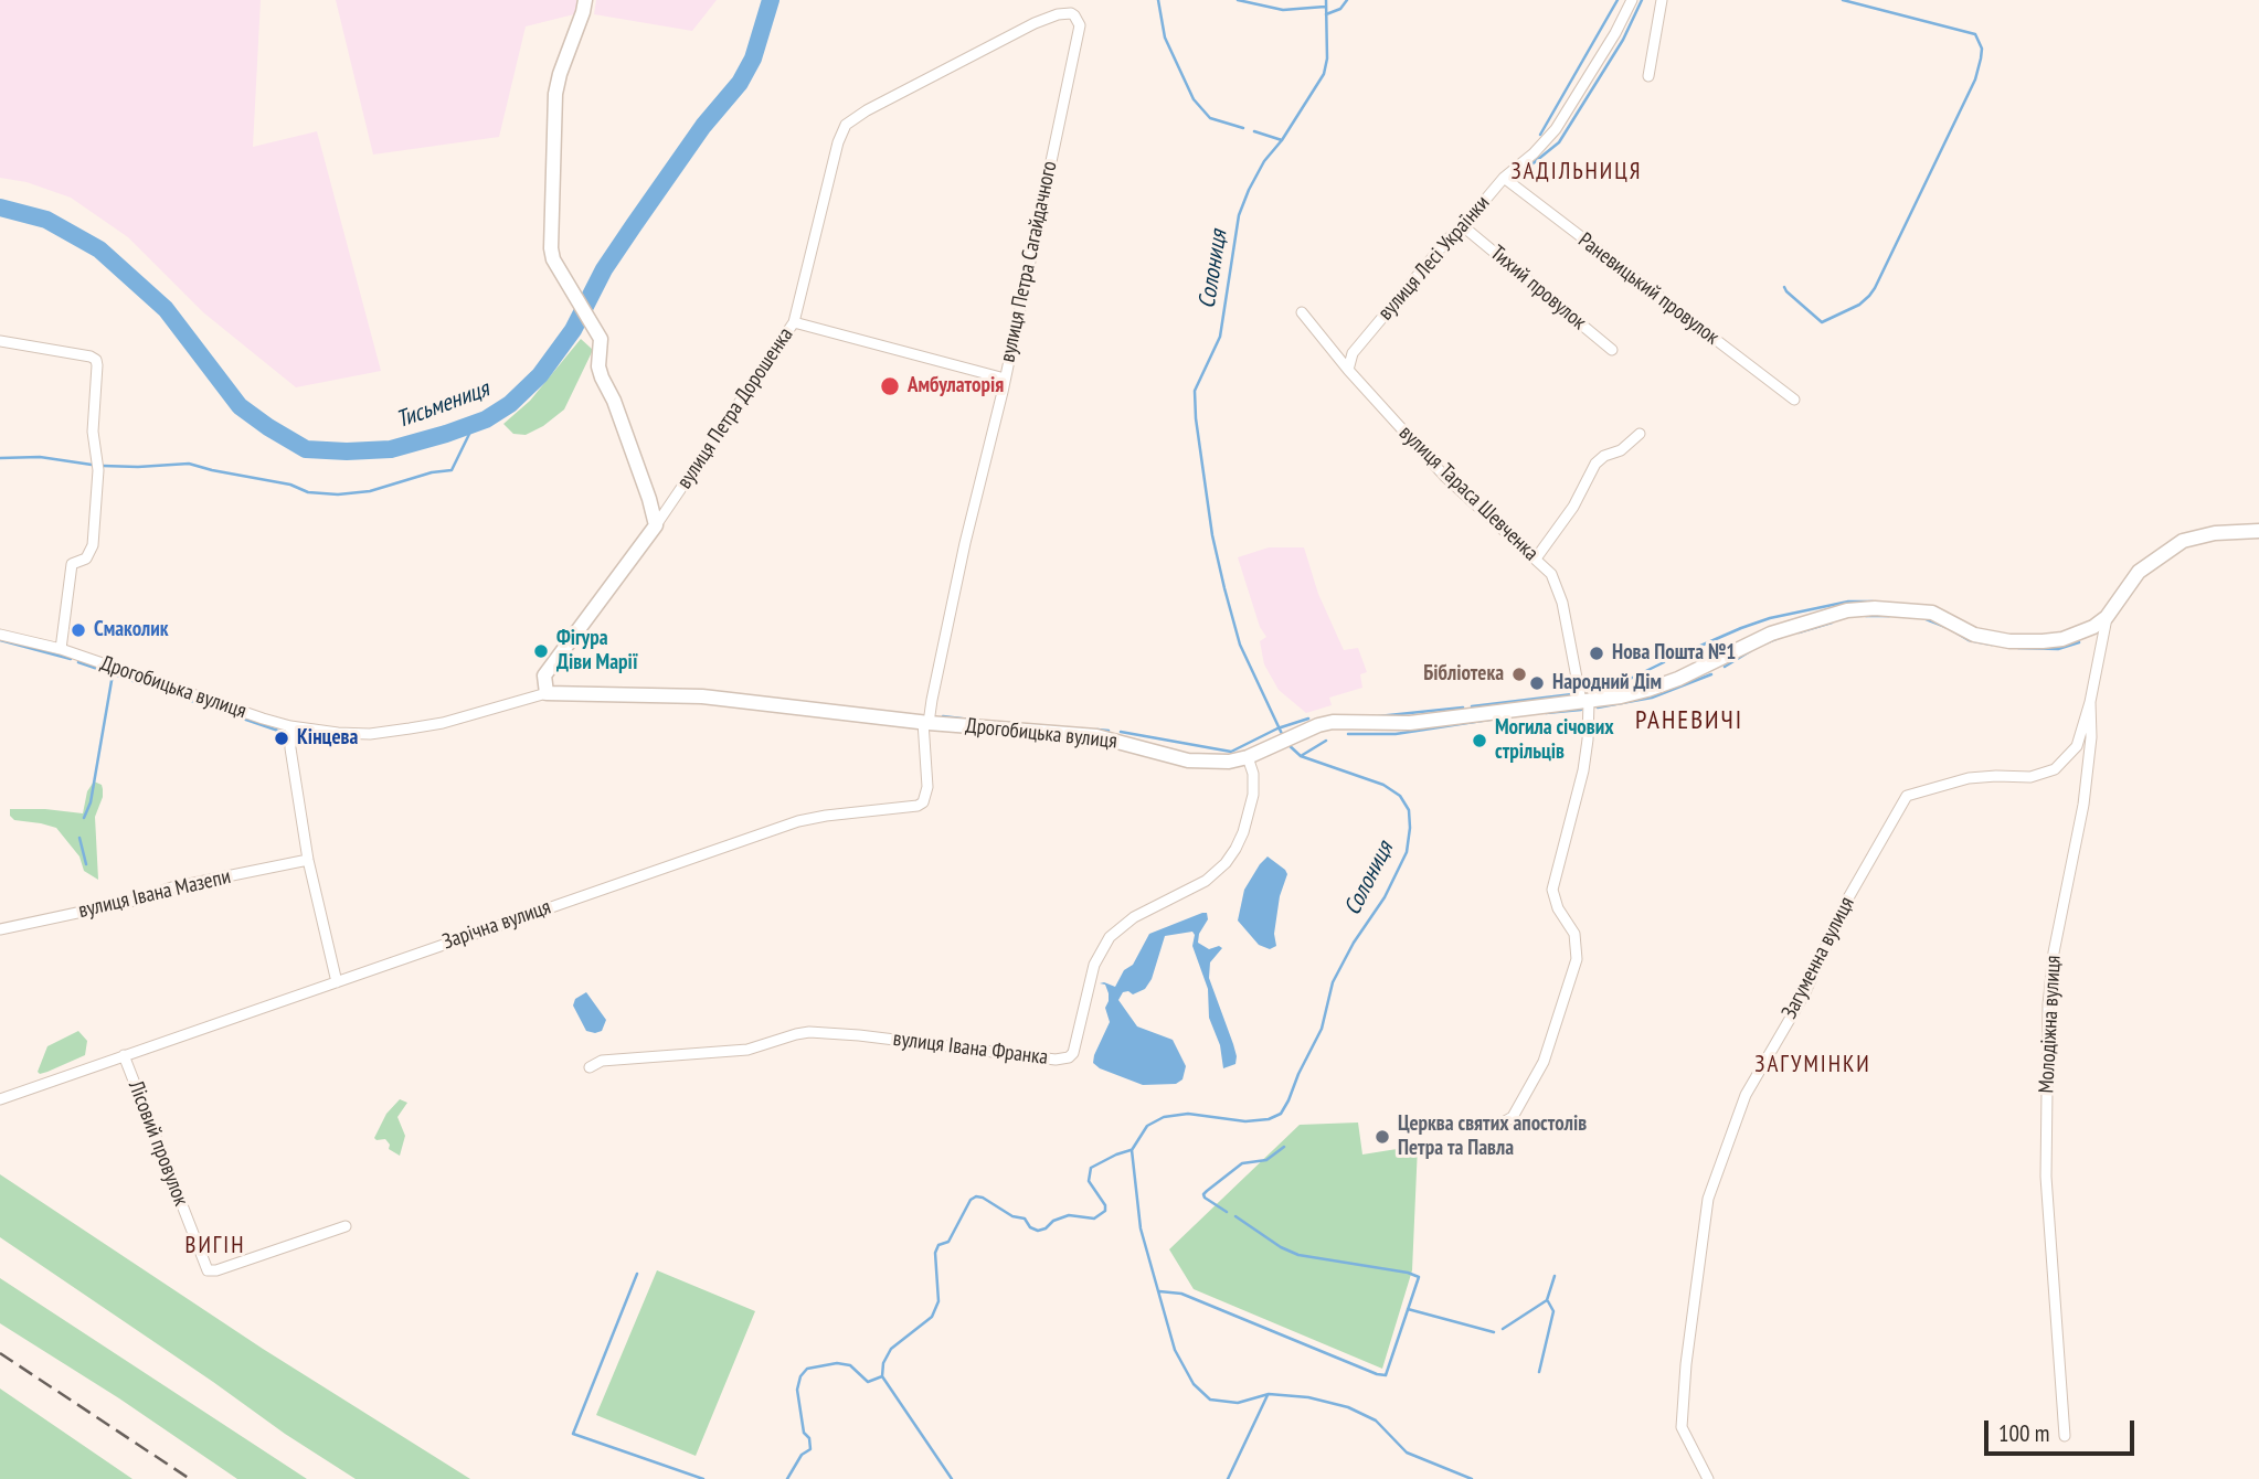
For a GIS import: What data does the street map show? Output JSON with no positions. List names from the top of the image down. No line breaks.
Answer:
{"streets":{"street":["вулиця Лесі Українки","вулиця Петра Сагайдачного","Тихий провулок","Раневицький провулок","вулиця Петра Дорошенка","вулиця Тараса Шевченка","Дрогобицька вулиця","вулиця Івана Мазепи","Зарічна вулиця","Загуменна вулиця","Молодіжна вулиця","вулиця Івана Франка","Лісовий провулок"]},"crossings":[["вулиця Лесі Українки","Тихий провулок"],["вулиця Лесі Українки","Раневицький провулок"],["вулиця Лесі Українки","вулиця Тараса Шевченка"],["вулиця Петра Сагайдачного","вулиця Петра Дорошенка"],["вулиця Петра Сагайдачного","Дрогобицька вулиця"],["вулиця Петра Сагайдачного","Зарічна вулиця"],["вулиця Петра Дорошенка","Дрогобицька вулиця"],["вулиця Тараса Шевченка","Дрогобицька вулиця"],["Дрогобицька вулиця","Зарічна вулиця"],["Дрогобицька вулиця","Молодіжна вулиця"],["Дрогобицька вулиця","вулиця Івана Франка"],["Зарічна вулиця","Лісовий провулок"],["Загуменна вулиця","Молодіжна вулиця"]],"districts":["ЗАДІЛЬНИЦЯ","РАНЕВИЧІ","ЗАГУМІНКИ","ВИГІН"],"water":["Солониця","Тисьмениця"],"places":["Амбулаторія","Смаколик","Фігура Діви Марії","Нова Пошта №1","Бібліотека","Народний Дім","Кінцева","Могила січових стрільців","Церква святих апостолів Петра та Павла"],"scale_bar":"100 m"}
